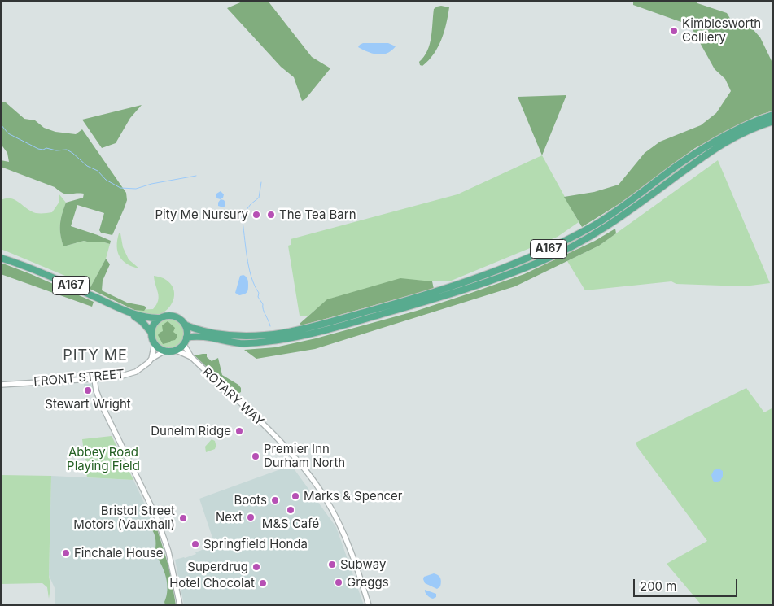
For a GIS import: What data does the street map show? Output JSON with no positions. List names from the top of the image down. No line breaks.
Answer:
{"streets":{"highway":["A167"],"street":["FRONT STREET","ROTARY WAY"]},"crossings":[["A167","FRONT STREET"]],"districts":["PITY ME"],"parks":["Abbey Road Playing Field"],"places":["Kimblesworth Colliery","Pity Me Nursury","The Tea Barn","Stewart Wright","Dunelm Ridge","Premier Inn Durham North","Marks & Spencer","Boots","M&S Café","Next","Bristol Street Motors (Vauxhall)","Springfield Honda","Finchale House","Subway","Superdrug","Greggs","Hotel Chocolat"],"scale_bar":"200 m"}
